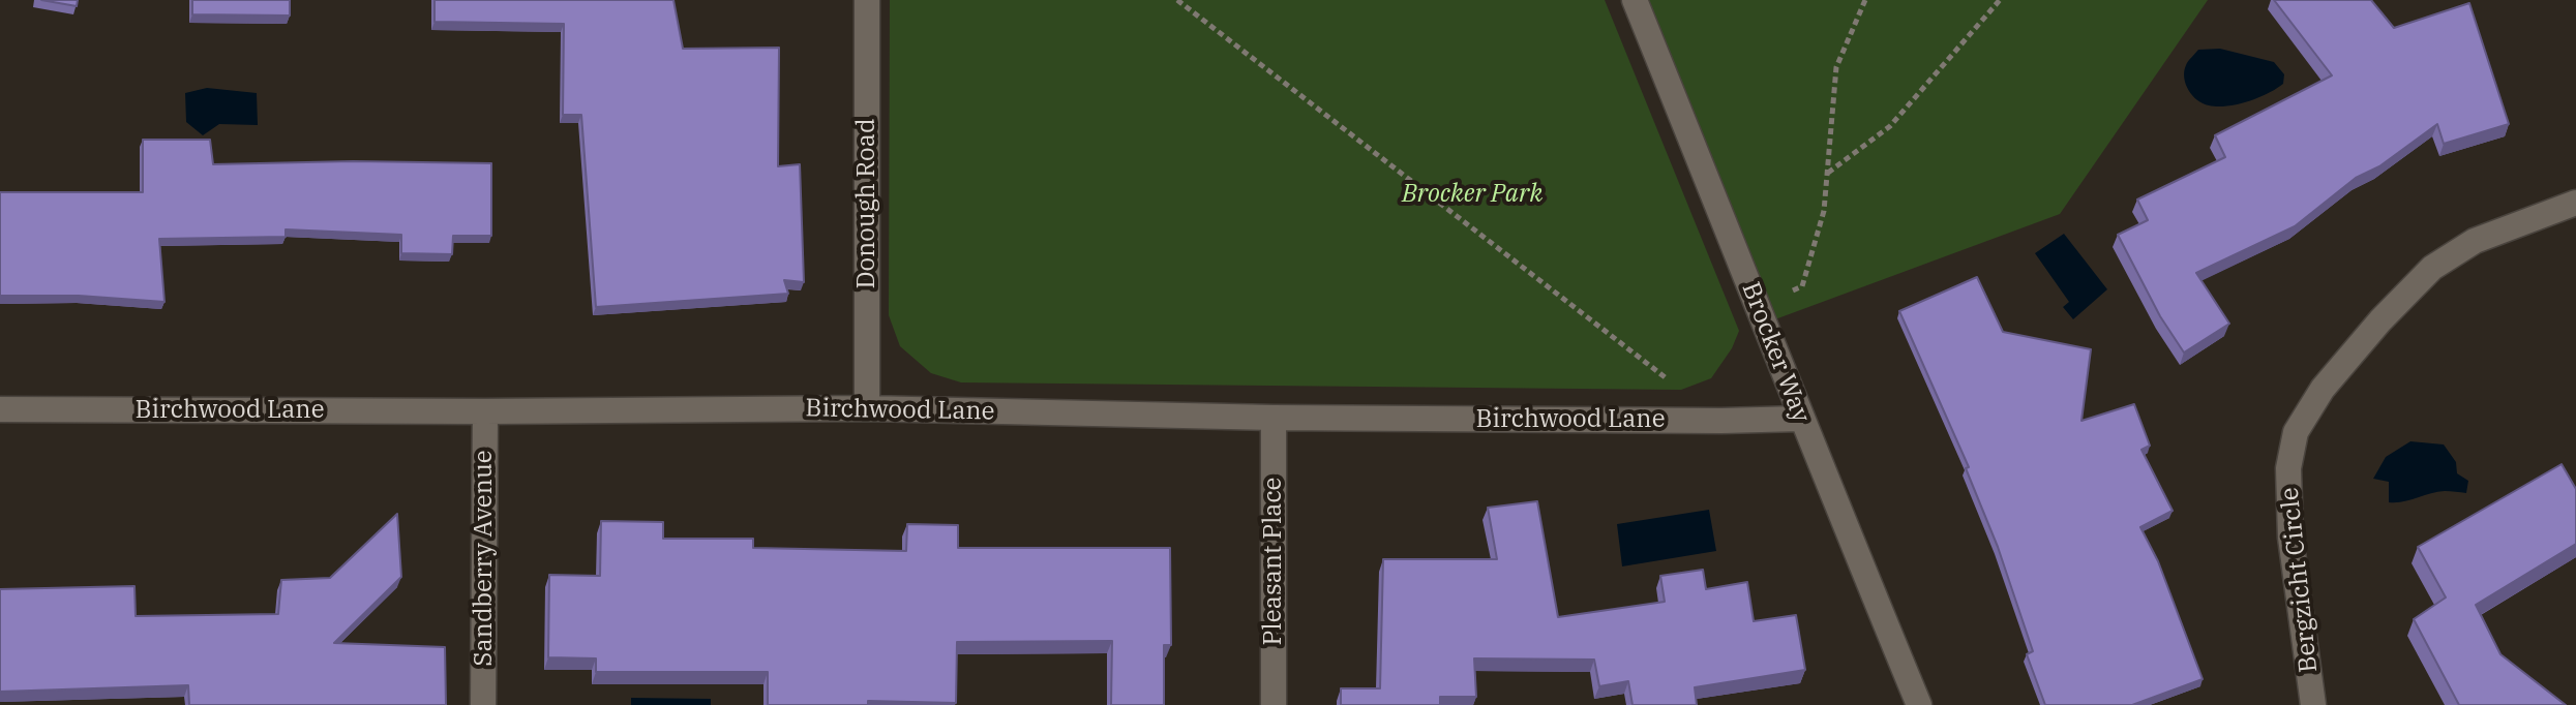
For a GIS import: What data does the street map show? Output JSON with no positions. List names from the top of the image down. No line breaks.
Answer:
{"streets":{"street":["Donough Road","Brocker Way","Birchwood Lane","Sandberry Avenue","Pleasant Place","Bergzicht Circle"]},"crossings":[["Donough Road","Birchwood Lane"],["Brocker Way","Birchwood Lane"],["Birchwood Lane","Sandberry Avenue"],["Birchwood Lane","Pleasant Place"]],"parks":["Brocker Park"]}
